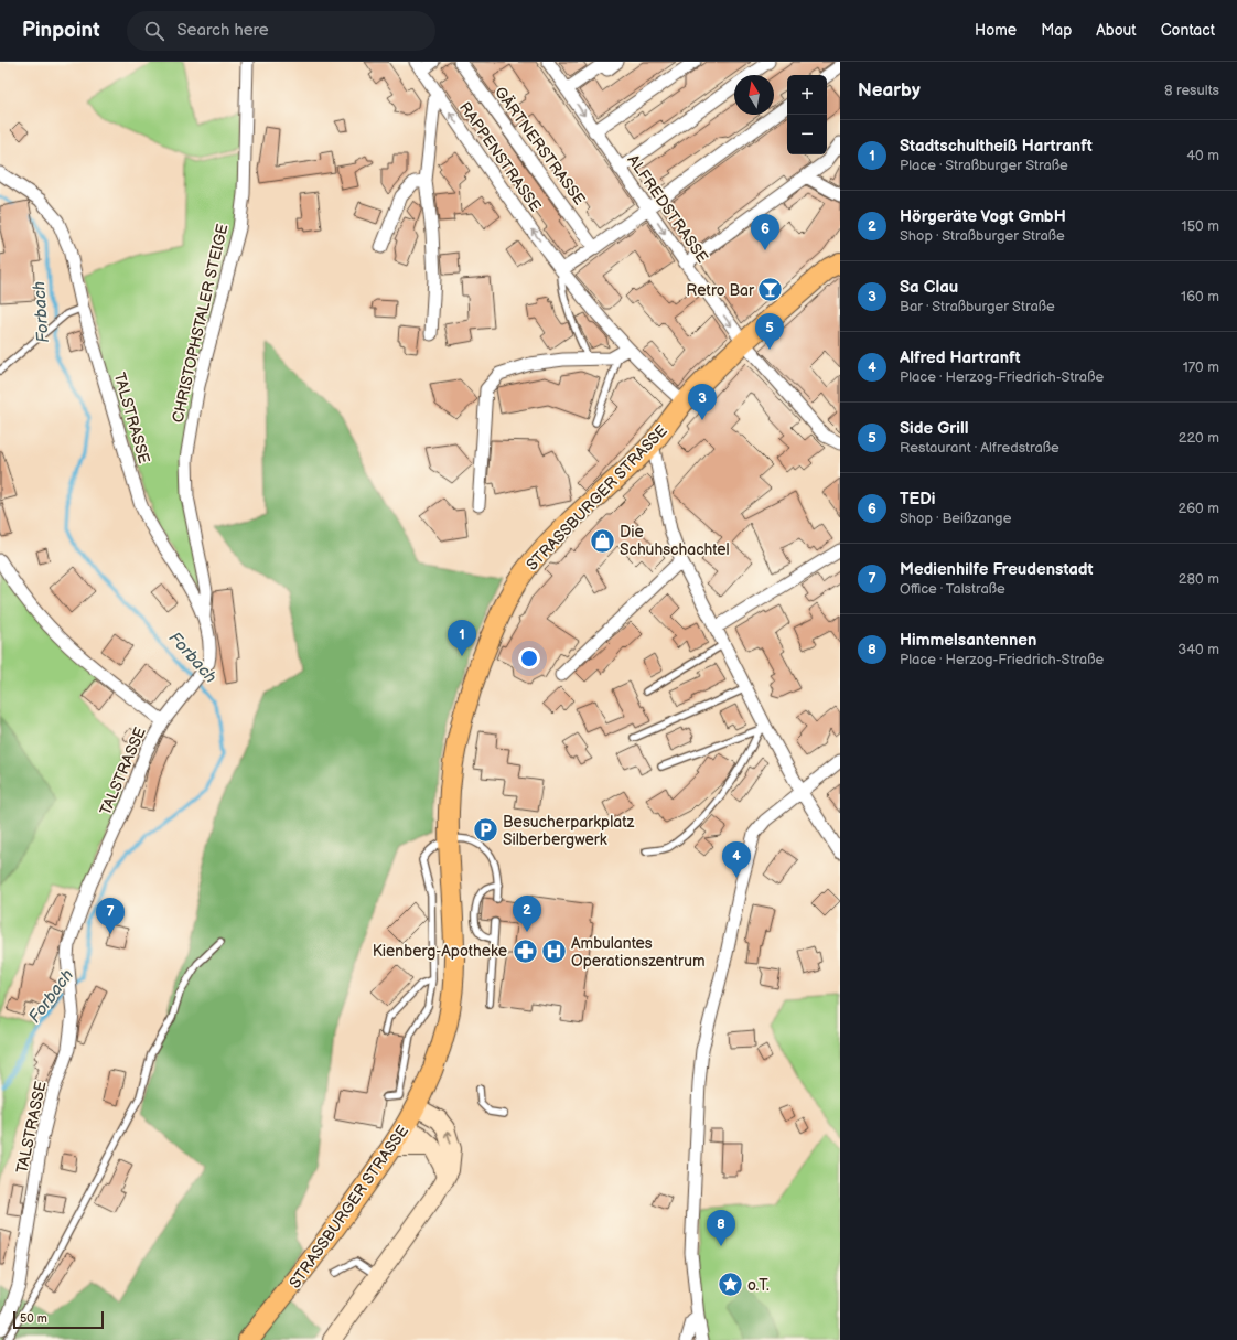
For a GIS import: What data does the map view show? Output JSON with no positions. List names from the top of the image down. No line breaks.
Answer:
{"streets":{"main road":["STRASSBURGER STRASSE"],"street":["GÄRTNERSTRASSE","RAPPENSTRASSE","ALFREDSTRASSE","CHRISTOPHSTALER STEIGE","TALSTRASSE"]},"crossings":[["RAPPENSTRASSE","STRASSBURGER STRASSE"],["ALFREDSTRASSE","STRASSBURGER STRASSE"],["CHRISTOPHSTALER STEIGE","TALSTRASSE"]],"one_way":["RAPPENSTRASSE","ALFREDSTRASSE"],"water":["Forbach"],"places":{"bar":["Retro Bar"],"shop":["Die Schuhschachtel"],"parking":["Besucherparkplatz Silberbergwerk"],"pharmacy":["Kienberg-Apotheke"],"hospital":["Ambulantes Operationszentrum"],"place":["o.T."]},"scale_bar":"50 m","north":"top","page":{"header":"Pinpoint","search":"Search here","nav":["Home","Map","About","Contact"],"heading":["Nearby","8 results"],"map_buttons":["+","−"],"list":[{"mark":"1","name":"Stadtschultheiß Hartranft","note":"Place · Straßburger Straße","value":"40 m"},{"mark":"2","name":"Hörgeräte Vogt GmbH","note":"Shop · Straßburger Straße","value":"150 m"},{"mark":"3","name":"Sa Clau","note":"Bar · Straßburger Straße","value":"160 m"},{"mark":"4","name":"Alfred Hartranft","note":"Place · Herzog-Friedrich-Straße","value":"170 m"},{"mark":"5","name":"Side Grill","note":"Restaurant · Alfredstraße","value":"220 m"},{"mark":"6","name":"TEDi","note":"Shop · Beißzange","value":"260 m"},{"mark":"7","name":"Medienhilfe Freudenstadt","note":"Office · Talstraße","value":"280 m"},{"mark":"8","name":"Himmelsantennen","note":"Place · Herzog-Friedrich-Straße","value":"340 m"}],"pins":["6","5","3","1","4","2","7","8"],"scale":"50 m"}}
